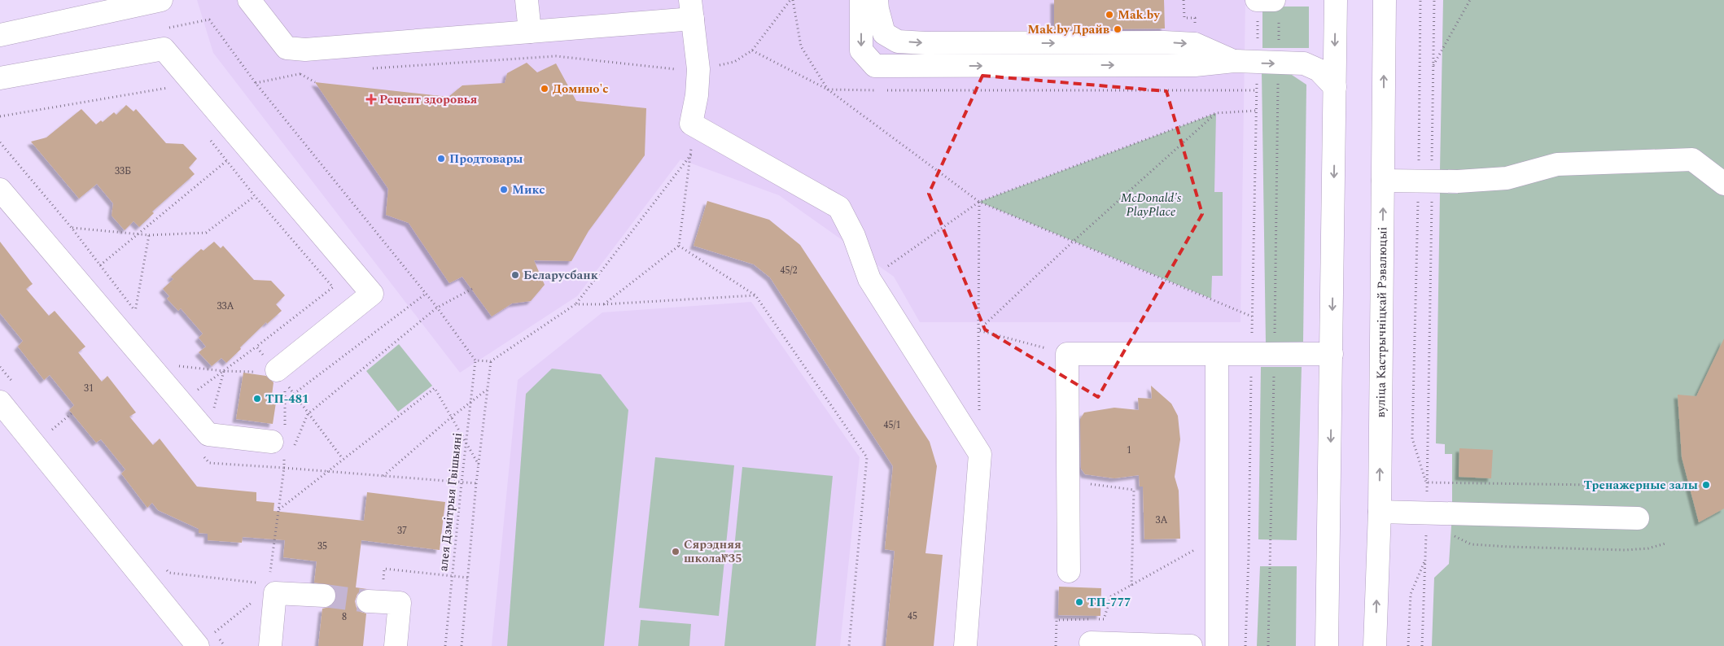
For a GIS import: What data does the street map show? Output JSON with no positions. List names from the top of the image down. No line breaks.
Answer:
{"streets":{"main road":["вуліца Кастрычніцкай Рэвалюцыі"],"path":["алея Дзмітрыя Гвішыяні"]},"parks":["McDonald's PlayPlace"],"places":{"other":["Mak.by","Маk.by Драйв","Домино'c","Продтовары","Микс","Беларусбанк","ТП-481","Тренажерные залы","Сярэдняя школа№35","ТП-777"],"health":["Рецепт здоровья"]},"house_numbers":["33Б","45/2","33А","31","45/1","1","3А","37","35","45","8"]}
